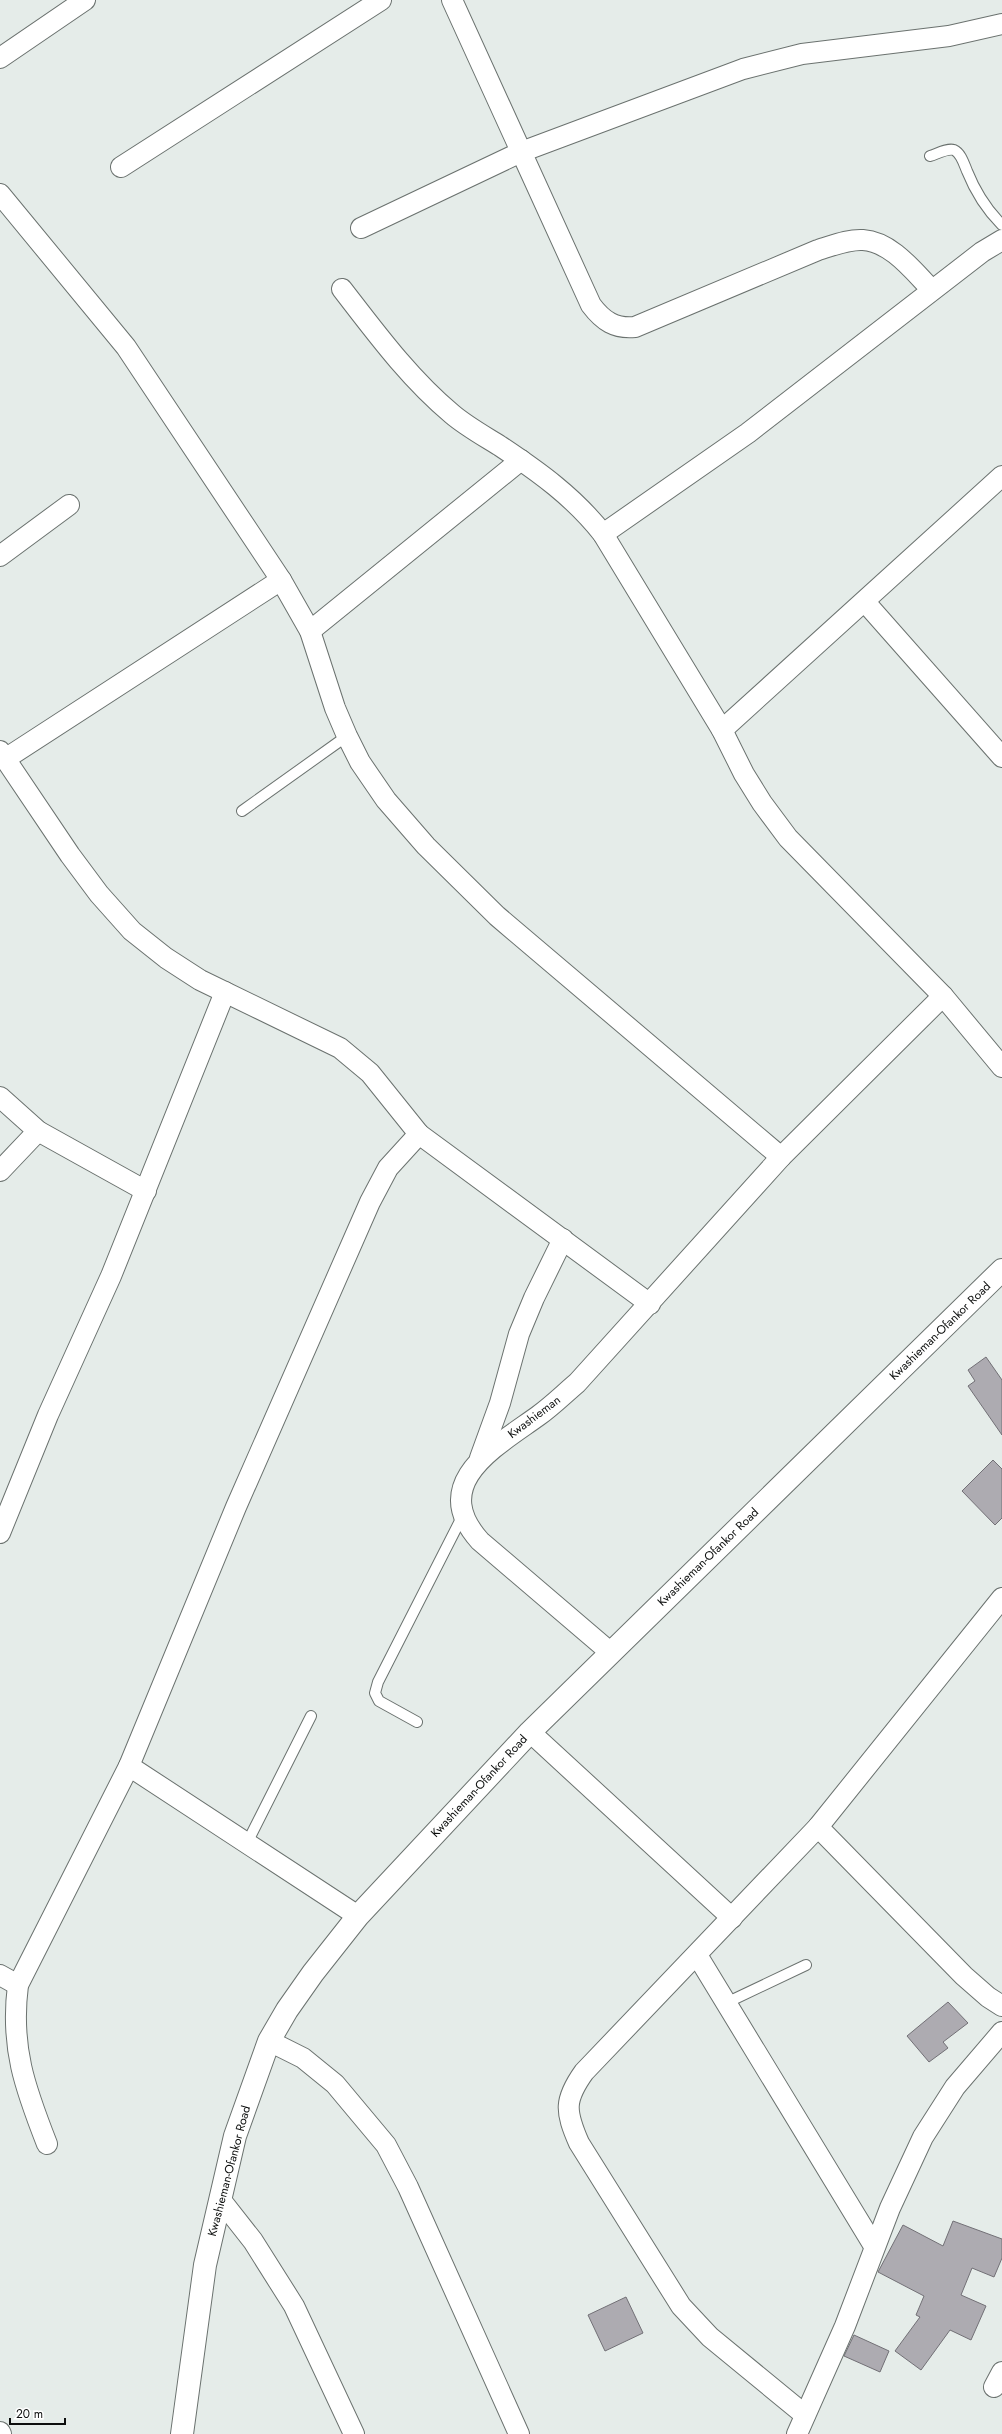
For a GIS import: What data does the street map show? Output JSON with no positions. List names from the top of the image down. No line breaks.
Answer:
{"streets":{"main road":["Kwashieman-Ofankor Road"],"street":["Kwashieman"]},"crossings":[["Kwashieman-Ofankor Road","Kwashieman"]],"scale_bar":"20 m"}
